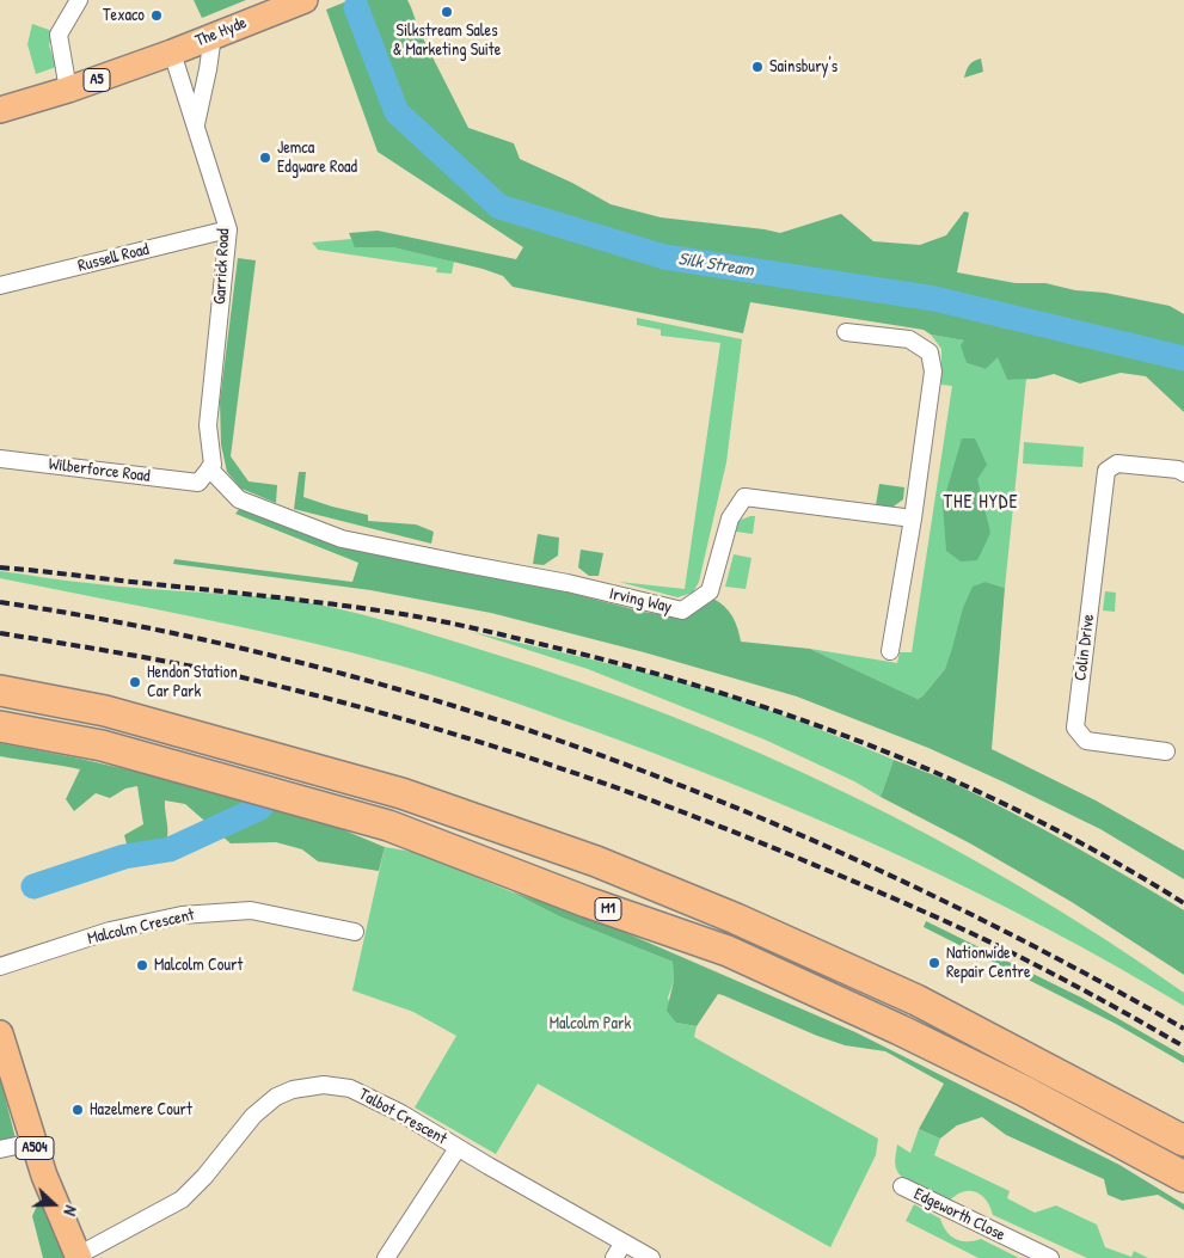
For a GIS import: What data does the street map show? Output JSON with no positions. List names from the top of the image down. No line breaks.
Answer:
{"streets":{"highway":["M1"],"main road":["The Hyde","A5","A504"],"street":["Russell Road","Garrick Road","Wilberforce Road","Irving Way","Colin Drive","Malcolm Crescent","Talbot Crescent","Edgeworth Close"]},"crossings":[["The Hyde","A5"],["The Hyde","Garrick Road"],["A5","Garrick Road"],["Russell Road","Garrick Road"],["Garrick Road","Wilberforce Road"],["Garrick Road","Irving Way"],["Wilberforce Road","Irving Way"],["Talbot Crescent","A504"]],"districts":["THE HYDE"],"water":["Silk Stream"],"parks":["Malcolm Park"],"places":["Silkstream Sales & Marketing Suite","Texaco","Sainsbury's","Jemca Edgware Road","Hendon Station Car Park","Nationwide Repair Centre","Malcolm Court","Hazelmere Court"],"north":"right"}
